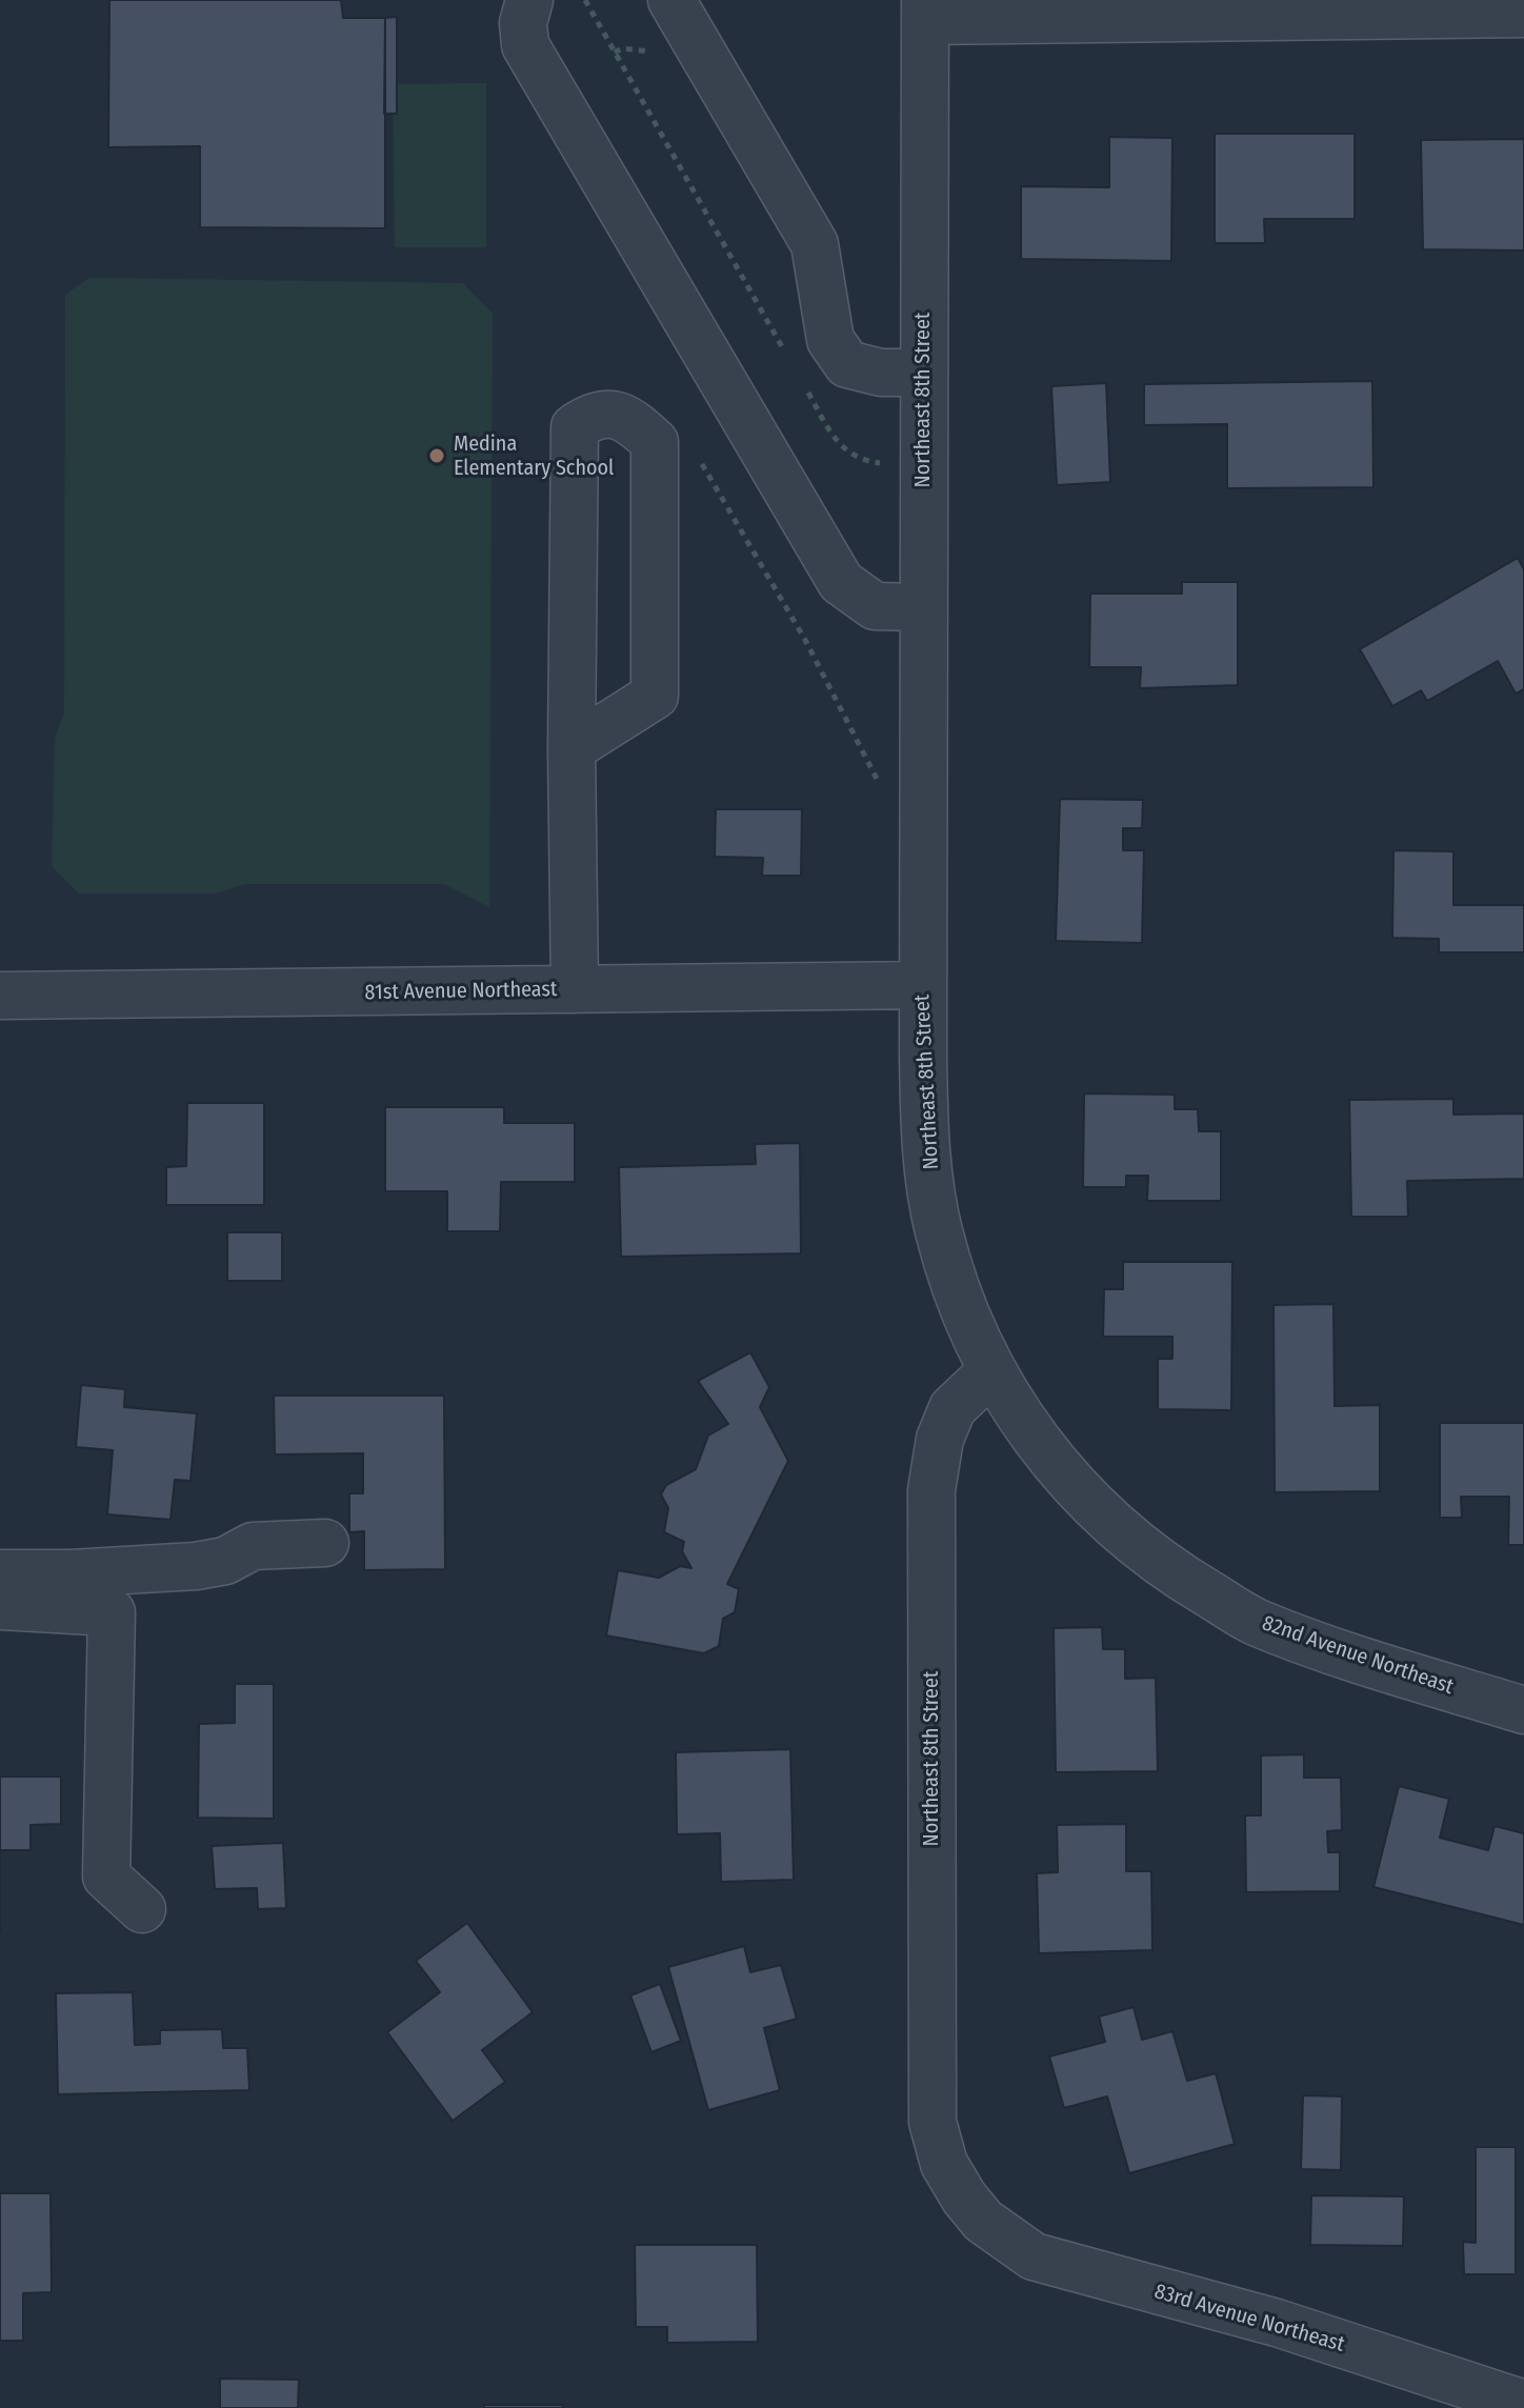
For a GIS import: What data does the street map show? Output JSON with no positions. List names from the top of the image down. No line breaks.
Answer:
{"streets":{"street":["Northeast 8th Street","81st Avenue Northeast","82nd Avenue Northeast","83rd Avenue Northeast"]},"crossings":[["Northeast 8th Street","81st Avenue Northeast"],["Northeast 8th Street","82nd Avenue Northeast"],["Northeast 8th Street","83rd Avenue Northeast"]],"places":["Medina Elementary School"]}
